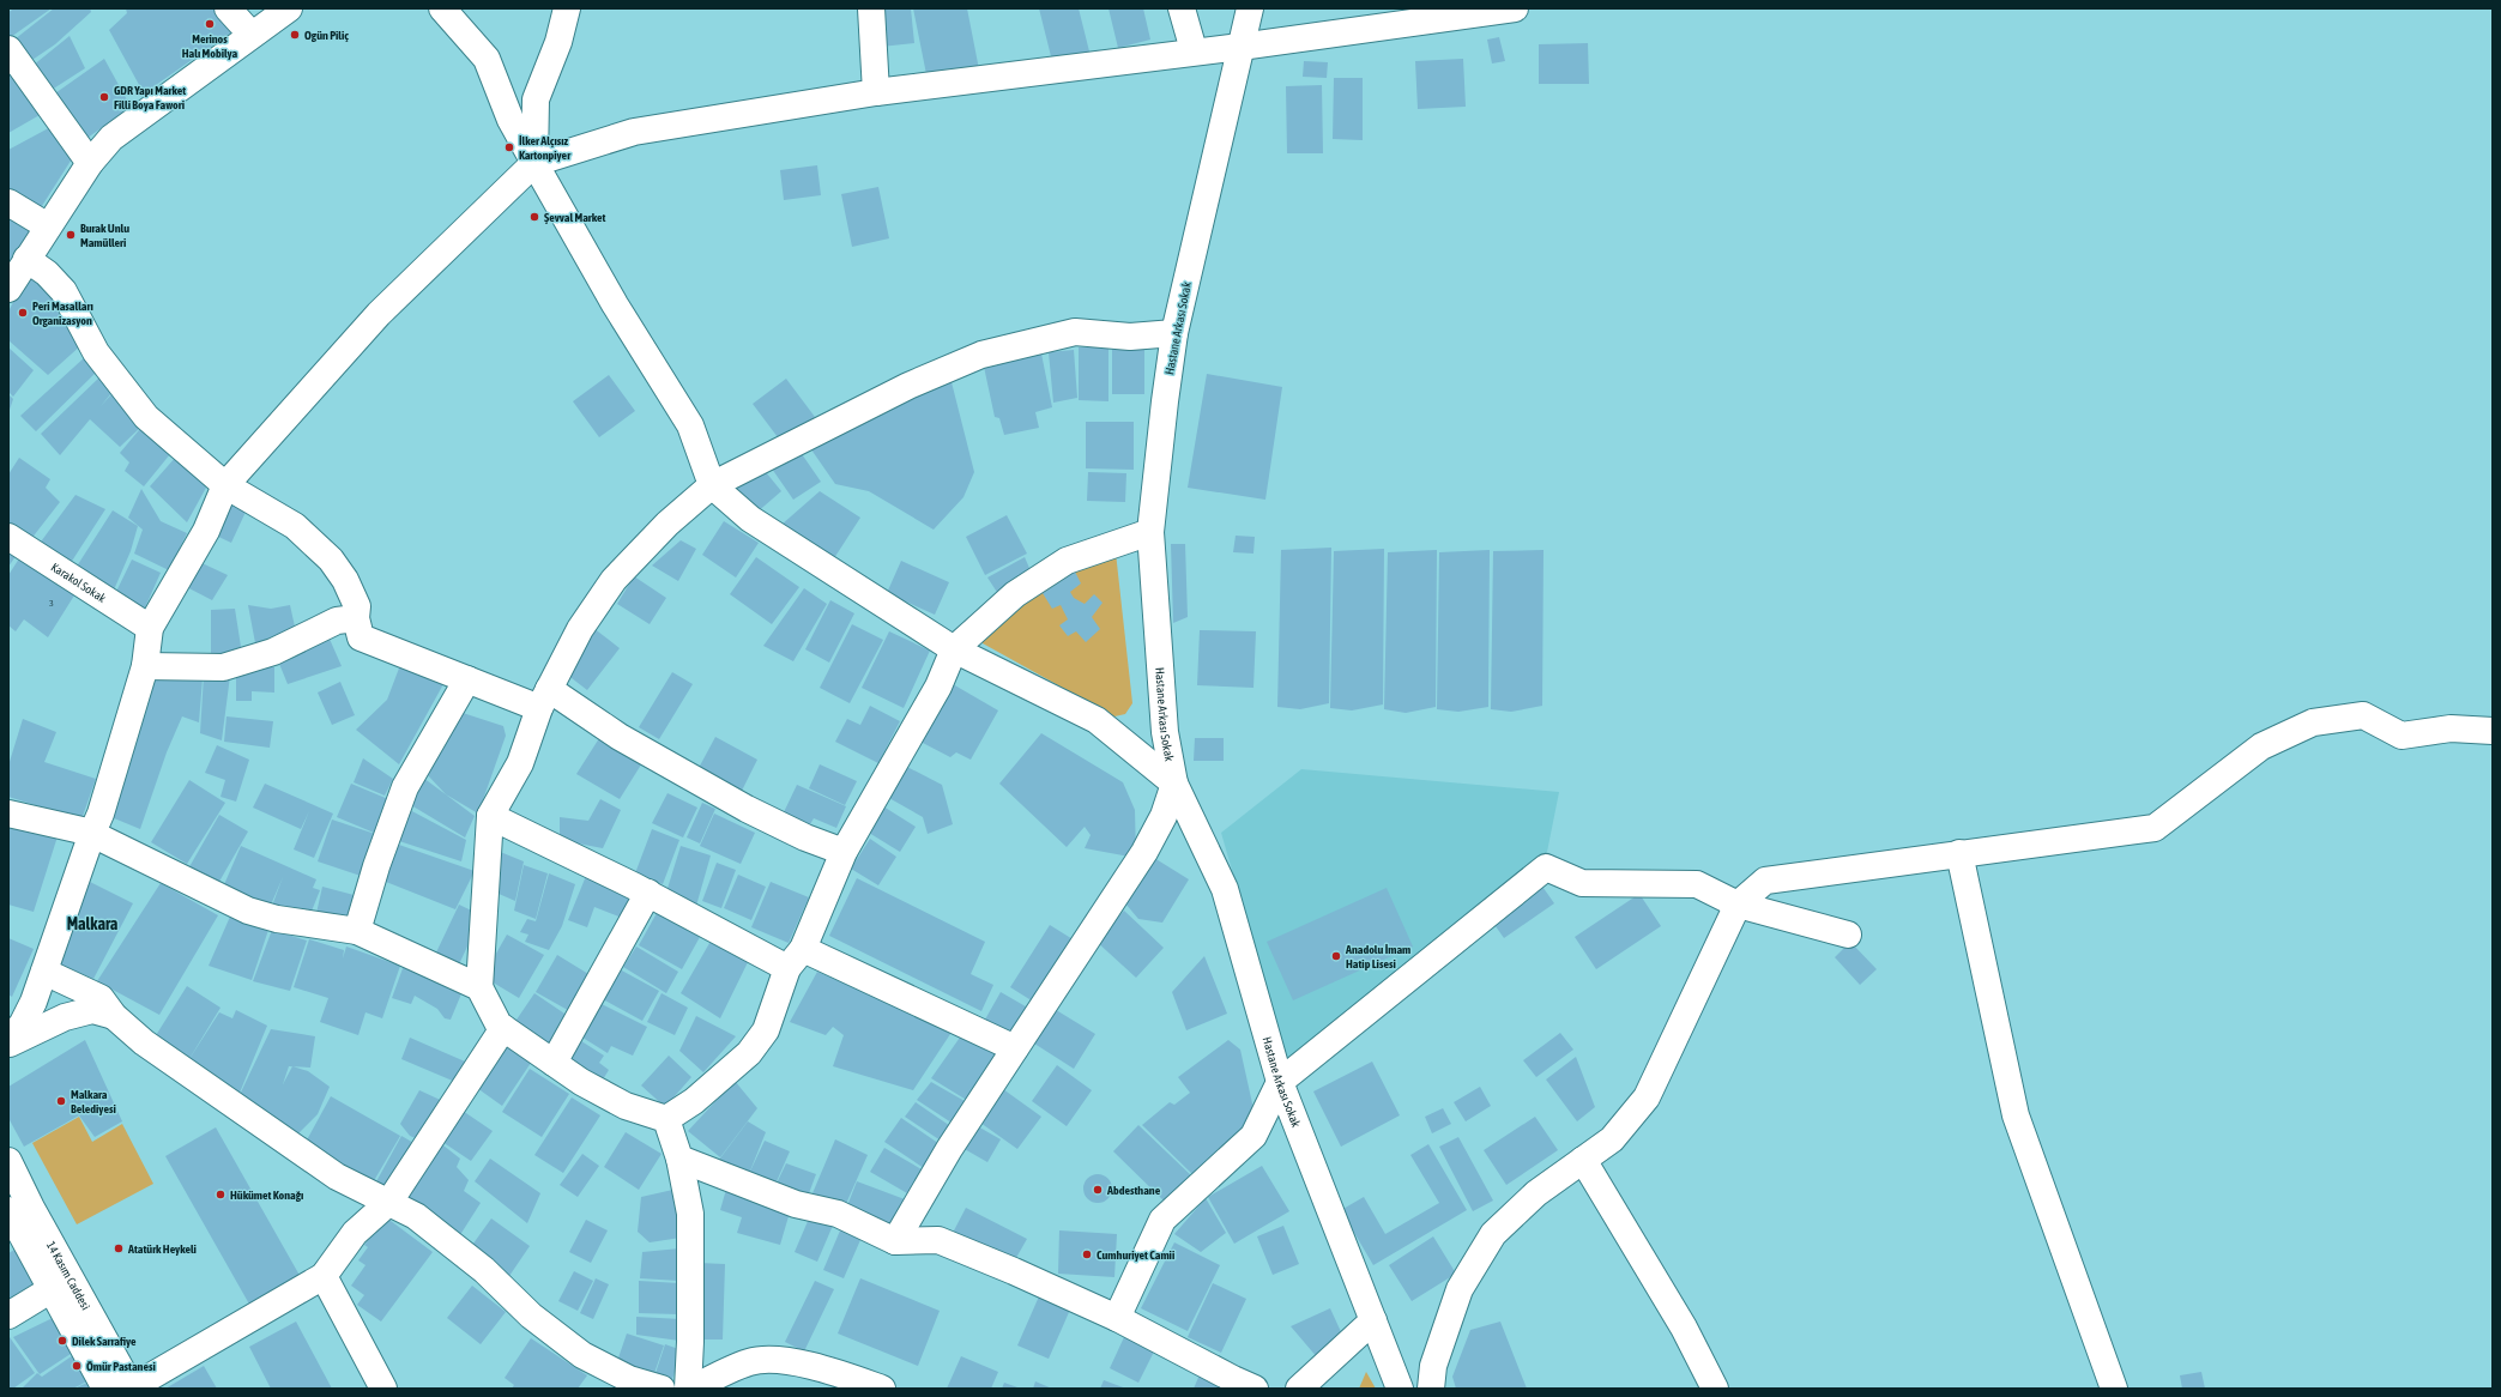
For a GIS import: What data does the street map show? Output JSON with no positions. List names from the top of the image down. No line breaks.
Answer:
{"streets":{"street":["Hastane Arkası Sokak","Karakol Sokak","14 Kasım Caddesi"]},"districts":["Malkara"],"places":["Merinos Halı Mobilya","Ogün Piliç","GDR Yapı Market Filli Boya Fawori","İlker Alçısız Kartonpiyer","Şevval Market","Burak Unlu Mamülleri","Peri Masalları Organizasyon","Anadolu İmam Hatip Lisesi","Malkara Belediyesi","Abdesthane","Hükümet Konağı","Atatürk Heykeli","Cumhuriyet Camii","Dilek Sarrafiye","Ömür Pastanesi"],"house_numbers":["3"]}
